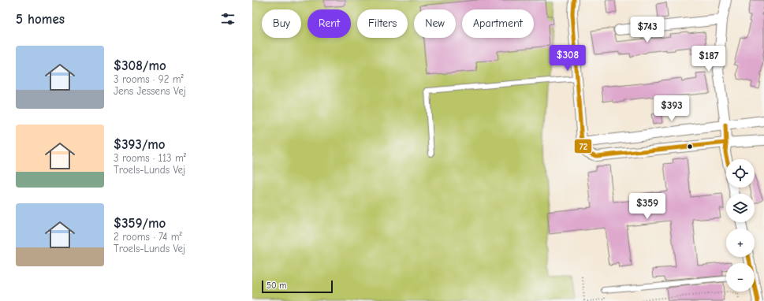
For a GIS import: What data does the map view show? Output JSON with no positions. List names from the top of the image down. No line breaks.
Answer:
{"lines":["transit line 72"],"scale_bar":"50 m","page":{"heading":"5 homes","chip":["Buy","Rent","Filters","New","Apartment"],"price":["$743","$308","$187","$393","$359"],"list":[{"name":"$308/mo","note":"3 rooms · 92 m² · Jens Jessens Vej"},{"name":"$393/mo","note":"3 rooms · 113 m² · Troels-Lunds Vej"},{"name":"$359/mo","note":"2 rooms · 74 m² · Troels-Lunds Vej"}],"map_buttons":["+","−"],"scale":"50 m"}}
